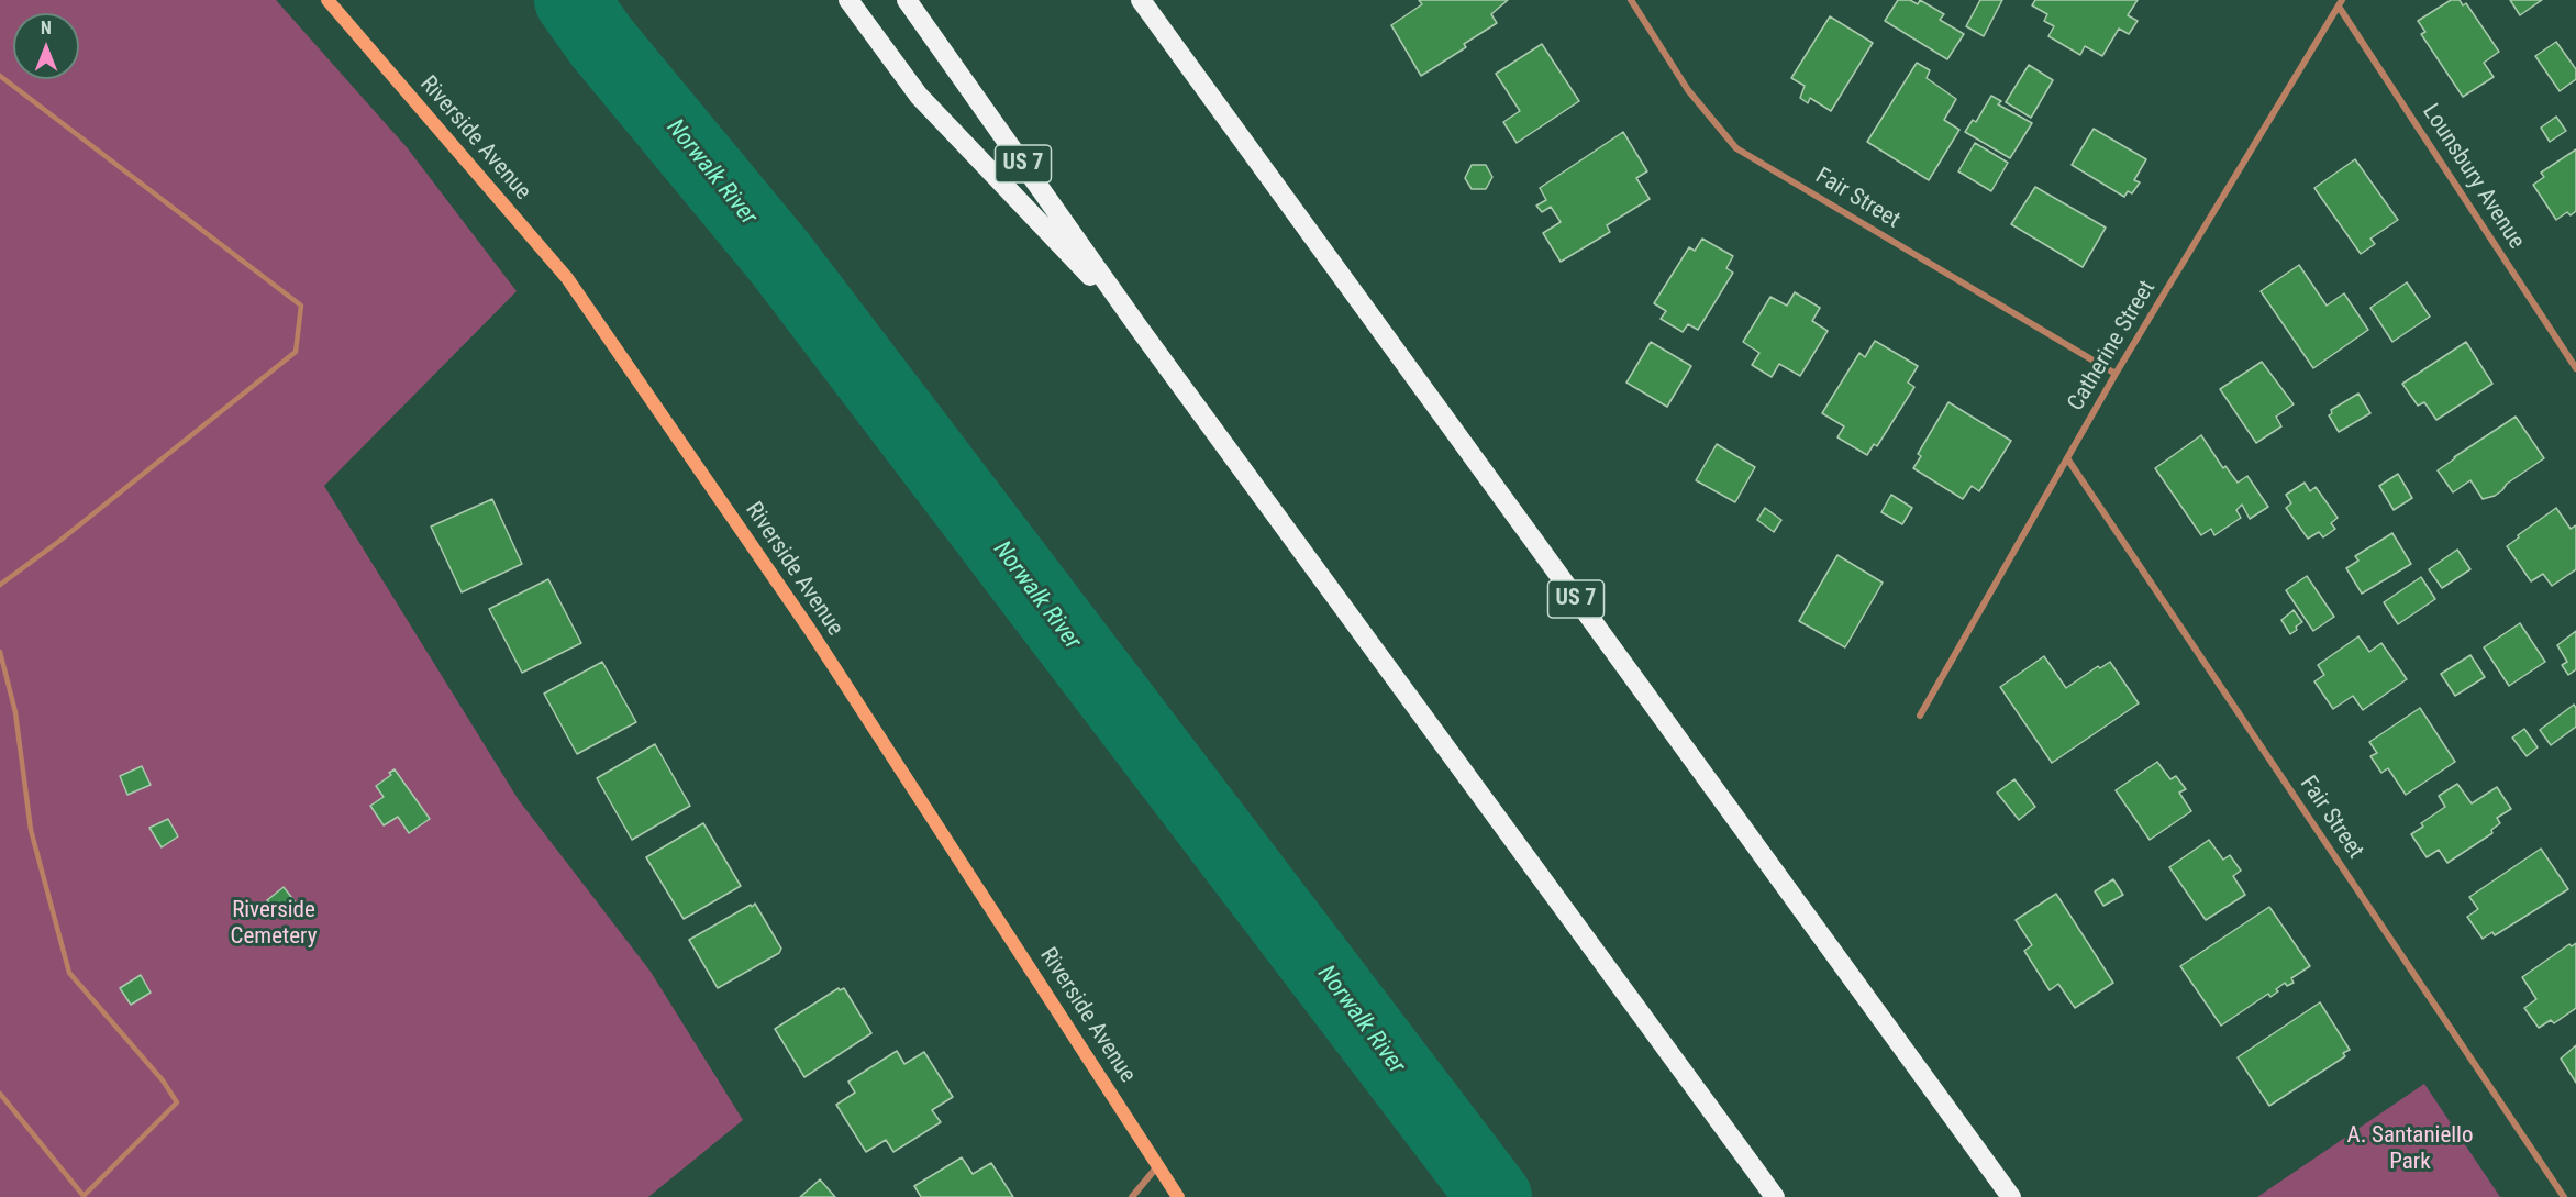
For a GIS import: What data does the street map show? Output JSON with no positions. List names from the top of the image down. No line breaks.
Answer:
{"streets":{"highway":["US 7"],"main road":["Riverside Avenue"],"street":["Lounsbury Avenue","Fair Street","Catherine Street"]},"crossings":[["Lounsbury Avenue","Catherine Street"],["Fair Street","Catherine Street"]],"water":["Norwalk River"],"parks":["Riverside Cemetery","A. Santaniello Park"],"north":"top"}
